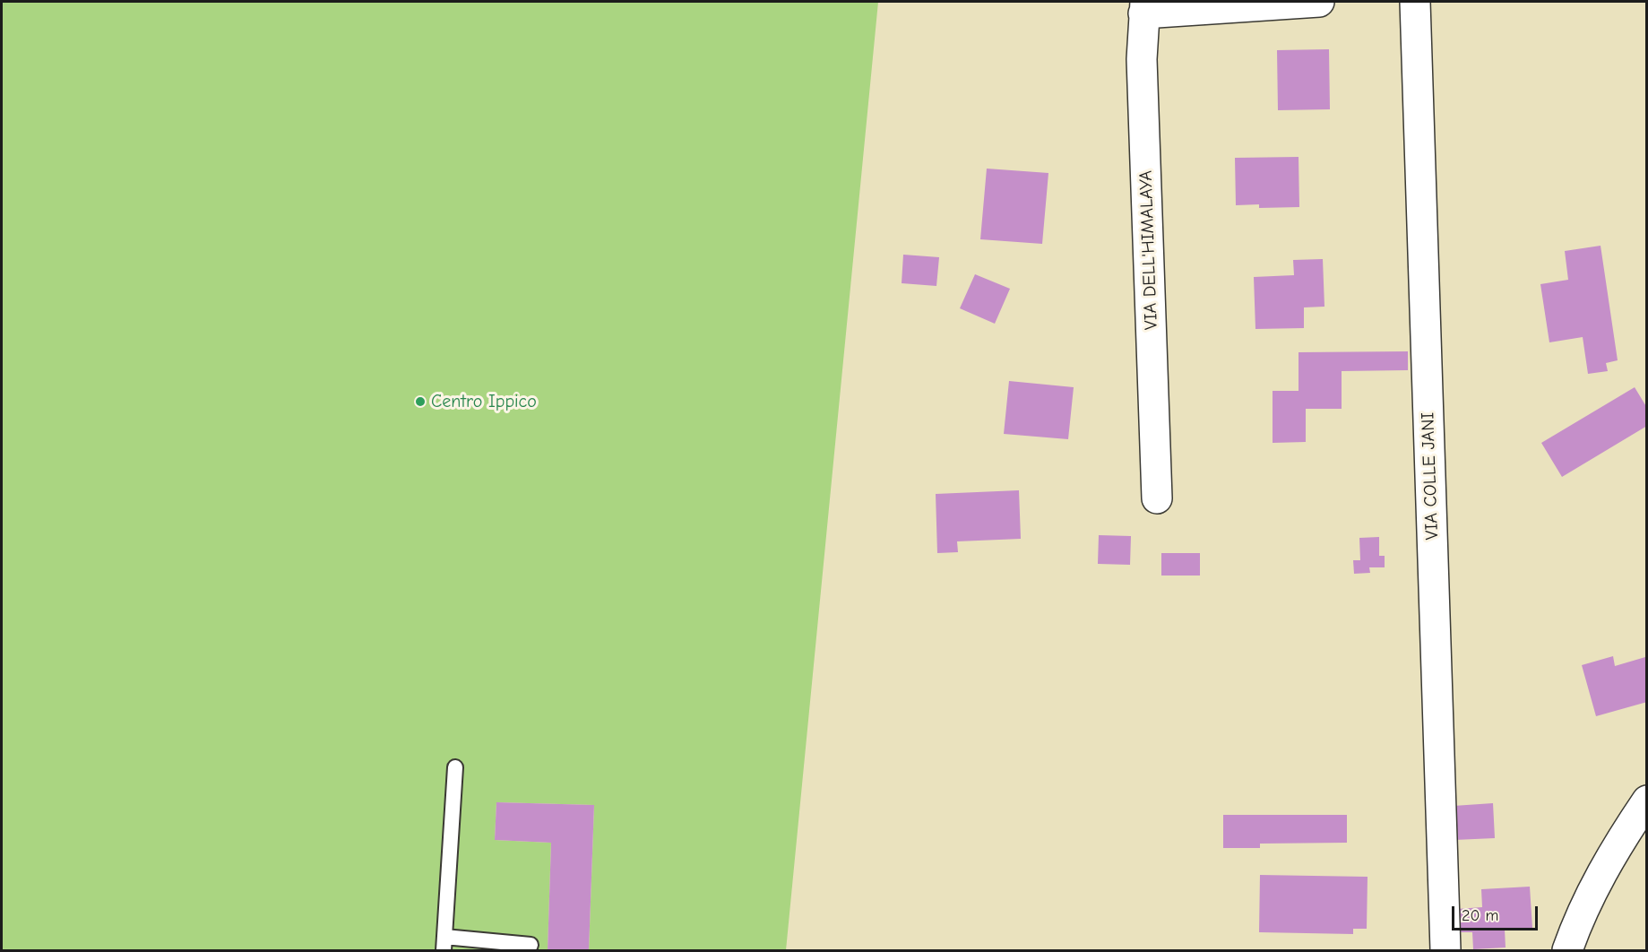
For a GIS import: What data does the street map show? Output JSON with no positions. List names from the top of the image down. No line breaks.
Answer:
{"streets":{"street":["VIA DELL'HIMALAYA","VIA COLLE JANI"]},"places":["Centro Ippico"],"scale_bar":"20 m"}
